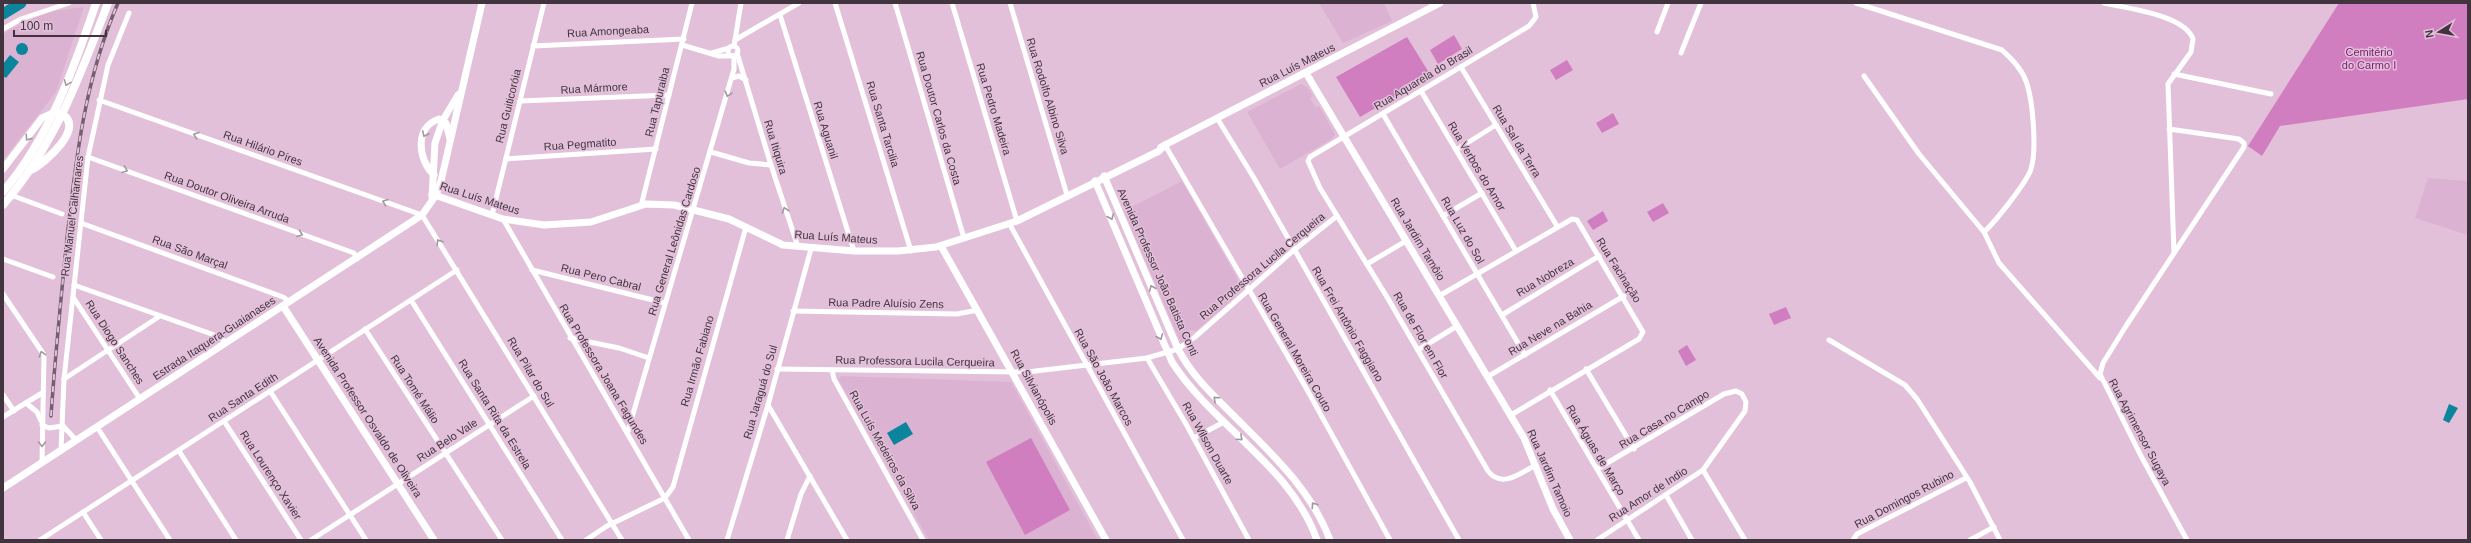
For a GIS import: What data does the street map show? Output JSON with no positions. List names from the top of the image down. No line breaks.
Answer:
{"streets":{"main road":["Rua Luís Mateus","Rua Jardim Tamôio","Avenida Professor João Batista Conti","Estrada Itaquera-Guaianases","Rua Silvianópolis","Avenida Professor Osvaldo de Oliveira","Rua Jardim Tamoio"],"street":["Rua Amongeaba","Rua Aquarela do Brasil","Rua Mármore","Rua Rodolfo Albino Silva","Rua Tapuraiba","Rua Guiticoróia","Rua Pedro Madeira","Rua Doutor Carlos da Costa","Rua Santa Tarcilia","Rua Aguanil","Rua Sal da Terra","Rua Pegmatito","Rua Itiquira","Rua Hilário Píres","Rua Verbos do Amor","Rua Doutor Oliveira Arruda","Rua Manuel Calhamares","Rua Luz do Sol","Rua General Leônidas Cardoso","Rua São Marçal","Rua Professora Lucila Cerqueira","Rua Facinação","Rua Pero Cabral","Rua Nobreza","Rua Padre Aluísio Zens","Rua Frei Antônio Faggiano","Rua Neve na Bahia","Rua de Flor em Flor","Rua Diogo Sanches","Rua General Moreira Couto","Rua Irmão Fabiano","Rua Pilar do Sul","Rua Professora Joana Fagundes","Rua São João Marcos","Rua Tomé Málio","Rua Jaraguá do Sul","Rua Santa Edith","Rua Santa Rita da Estrela","Rua Casa no Campo","Rua Agrimensor Sugaya","Rua Belo Vale","Rua Wilson Duarte","Rua Luís Medeiros da Silva","Rua Águas de Março","Rua Lourenço Xavier","Rua Amor de Indio","Rua Domingos Rubino"]},"crossings":[["Rua Amongeaba","Rua Tapuraiba"],["Rua Amongeaba","Rua Guiticoróia"],["Rua Luís Mateus","Rua Rodolfo Albino Silva"],["Rua Luís Mateus","Rua Tapuraiba"],["Rua Luís Mateus","Rua Guiticoróia"],["Rua Luís Mateus","Rua Pedro Madeira"],["Rua Luís Mateus","Rua Doutor Carlos da Costa"],["Rua Luís Mateus","Rua Santa Tarcilia"],["Rua Luís Mateus","Rua Aguanil"],["Rua Luís Mateus","Rua Itiquira"],["Rua Luís Mateus","Rua Jardim Tamôio"],["Rua Luís Mateus","Rua General Leônidas Cardoso"],["Rua Luís Mateus","Avenida Professor João Batista Conti"],["Rua Luís Mateus","Rua Frei Antônio Faggiano"],["Rua Luís Mateus","Estrada Itaquera-Guaianases"],["Rua Luís Mateus","Rua General Moreira Couto"],["Rua Luís Mateus","Rua Irmão Fabiano"],["Rua Luís Mateus","Rua Professora Joana Fagundes"],["Rua Luís Mateus","Rua São João Marcos"],["Rua Luís Mateus","Rua Silvianópolis"],["Rua Luís Mateus","Rua Jaraguá do Sul"],["Rua Aquarela do Brasil","Rua Sal da Terra"],["Rua Aquarela do Brasil","Rua Verbos do Amor"],["Rua Aquarela do Brasil","Rua Luz do Sol"],["Rua Aquarela do Brasil","Rua Jardim Tamôio"],["Rua Aquarela do Brasil","Rua de Flor em Flor"],["Rua Mármore","Rua Tapuraiba"],["Rua Mármore","Rua Guiticoróia"],["Rua Tapuraiba","Rua Pegmatito"],["Rua Guiticoróia","Rua Pegmatito"],["Rua Sal da Terra","Rua Facinação"],["Rua Itiquira","Rua General Leônidas Cardoso"],["Rua Hilário Píres","Rua Manuel Calhamares"],["Rua Hilário Píres","Estrada Itaquera-Guaianases"],["Rua Hilário Píres","Rua Pilar do Sul"],["Rua Verbos do Amor","Rua Facinação"],["Rua Doutor Oliveira Arruda","Rua Manuel Calhamares"],["Rua Doutor Oliveira Arruda","Estrada Itaquera-Guaianases"],["Rua Manuel Calhamares","Rua São Marçal"],["Rua Manuel Calhamares","Estrada Itaquera-Guaianases"],["Rua Manuel Calhamares","Rua Diogo Sanches"],["Rua Luz do Sol","Rua Facinação"],["Rua Luz do Sol","Rua Nobreza"],["Rua Luz do Sol","Rua Neve na Bahia"],["Rua Jardim Tamôio","Rua Facinação"],["Rua Jardim Tamôio","Rua Neve na Bahia"],["Rua Jardim Tamôio","Rua Jardim Tamoio"],["Rua General Leônidas Cardoso","Rua Pero Cabral"],["Rua General Leônidas Cardoso","Rua Professora Joana Fagundes"],["Rua São Marçal","Estrada Itaquera-Guaianases"],["Rua São Marçal","Avenida Professor Osvaldo de Oliveira"],["Rua Professora Lucila Cerqueira","Avenida Professor João Batista Conti"],["Rua Professora Lucila Cerqueira","Rua Frei Antônio Faggiano"],["Rua Professora Lucila Cerqueira","Rua de Flor em Flor"],["Rua Professora Lucila Cerqueira","Rua General Moreira Couto"],["Rua Professora Lucila Cerqueira","Rua São João Marcos"],["Rua Professora Lucila Cerqueira","Rua Silvianópolis"],["Rua Professora Lucila Cerqueira","Rua Jaraguá do Sul"],["Rua Professora Lucila Cerqueira","Rua Wilson Duarte"],["Rua Professora Lucila Cerqueira","Rua Luís Medeiros da Silva"],["Rua Facinação","Rua Nobreza"],["Rua Facinação","Rua Neve na Bahia"],["Rua Facinação","Rua Águas de Março"],["Rua Facinação","Rua Jardim Tamoio"],["Rua Pero Cabral","Rua Professora Joana Fagundes"],["Rua Padre Aluísio Zens","Rua Silvianópolis"],["Rua Padre Aluísio Zens","Rua Jaraguá do Sul"],["Rua de Flor em Flor","Rua Jardim Tamoio"],["Estrada Itaquera-Guaianases","Rua Diogo Sanches"],["Estrada Itaquera-Guaianases","Rua Pilar do Sul"],["Estrada Itaquera-Guaianases","Avenida Professor Osvaldo de Oliveira"],["Rua Irmão Fabiano","Rua Professora Joana Fagundes"],["Rua Pilar do Sul","Rua Santa Edith"],["Rua Pilar do Sul","Rua Belo Vale"],["Rua Tomé Málio","Rua Santa Edith"],["Rua Tomé Málio","Rua Belo Vale"],["Rua Santa Edith","Rua Santa Rita da Estrela"],["Rua Santa Edith","Avenida Professor Osvaldo de Oliveira"],["Rua Santa Edith","Rua Lourenço Xavier"],["Rua Santa Rita da Estrela","Rua Belo Vale"],["Avenida Professor Osvaldo de Oliveira","Rua Belo Vale"],["Rua Casa no Campo","Rua Águas de Março"],["Rua Casa no Campo","Rua Amor de Indio"],["Rua Águas de Março","Rua Amor de Indio"]],"one_way":["Rua Itiquira","Rua Hilário Píres","Rua Doutor Oliveira Arruda"],"parks":["Cemitério do Carmo I"],"scale_bar":"100 m","north":"left"}
